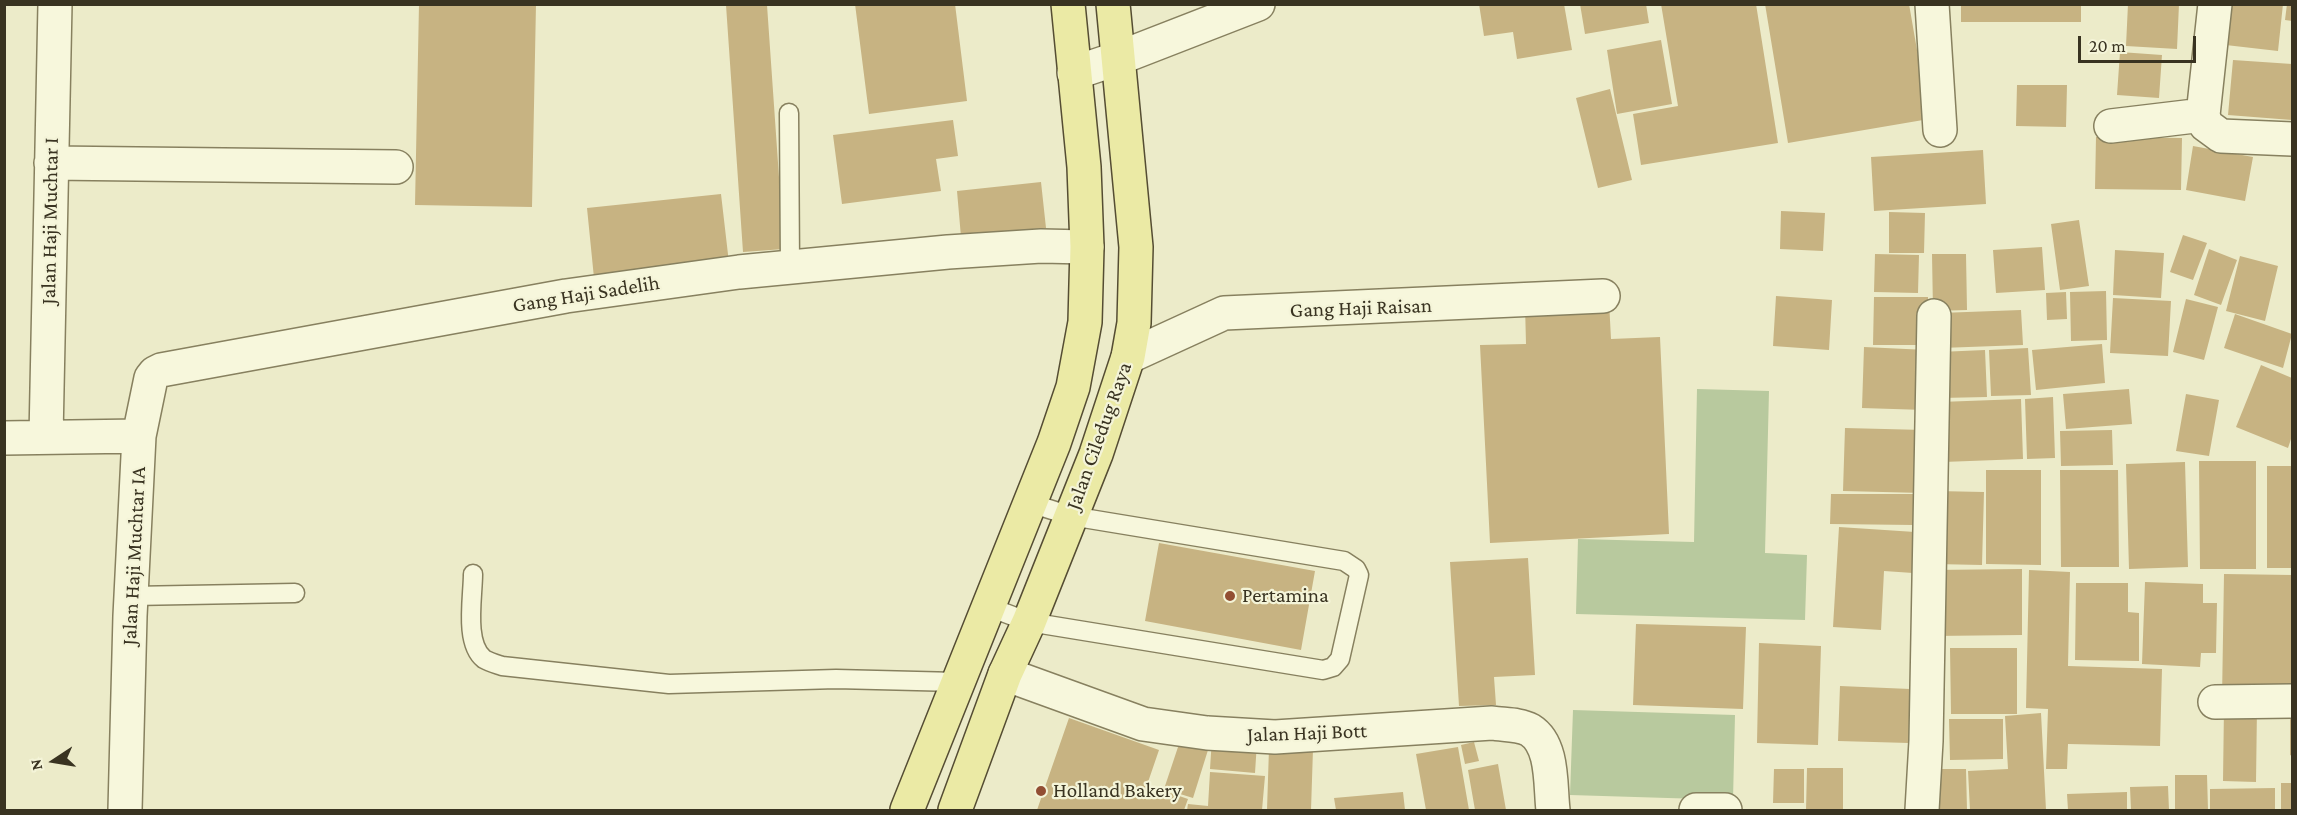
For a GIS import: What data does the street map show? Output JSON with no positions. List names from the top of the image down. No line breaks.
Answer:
{"streets":{"main road":["Jalan Ciledug Raya"],"street":["Jalan Haji Muchtar I","Gang Haji Sadelih","Gang Haji Raisan","Jalan Haji Muchtar IA","Jalan Haji Bott"]},"crossings":[["Jalan Haji Muchtar I","Jalan Haji Muchtar IA"],["Gang Haji Sadelih","Jalan Ciledug Raya"],["Gang Haji Sadelih","Jalan Haji Muchtar IA"],["Gang Haji Raisan","Jalan Ciledug Raya"],["Jalan Ciledug Raya","Jalan Haji Bott"]],"places":["Pertamina","Holland Bakery"],"scale_bar":"20 m","north":"left"}
